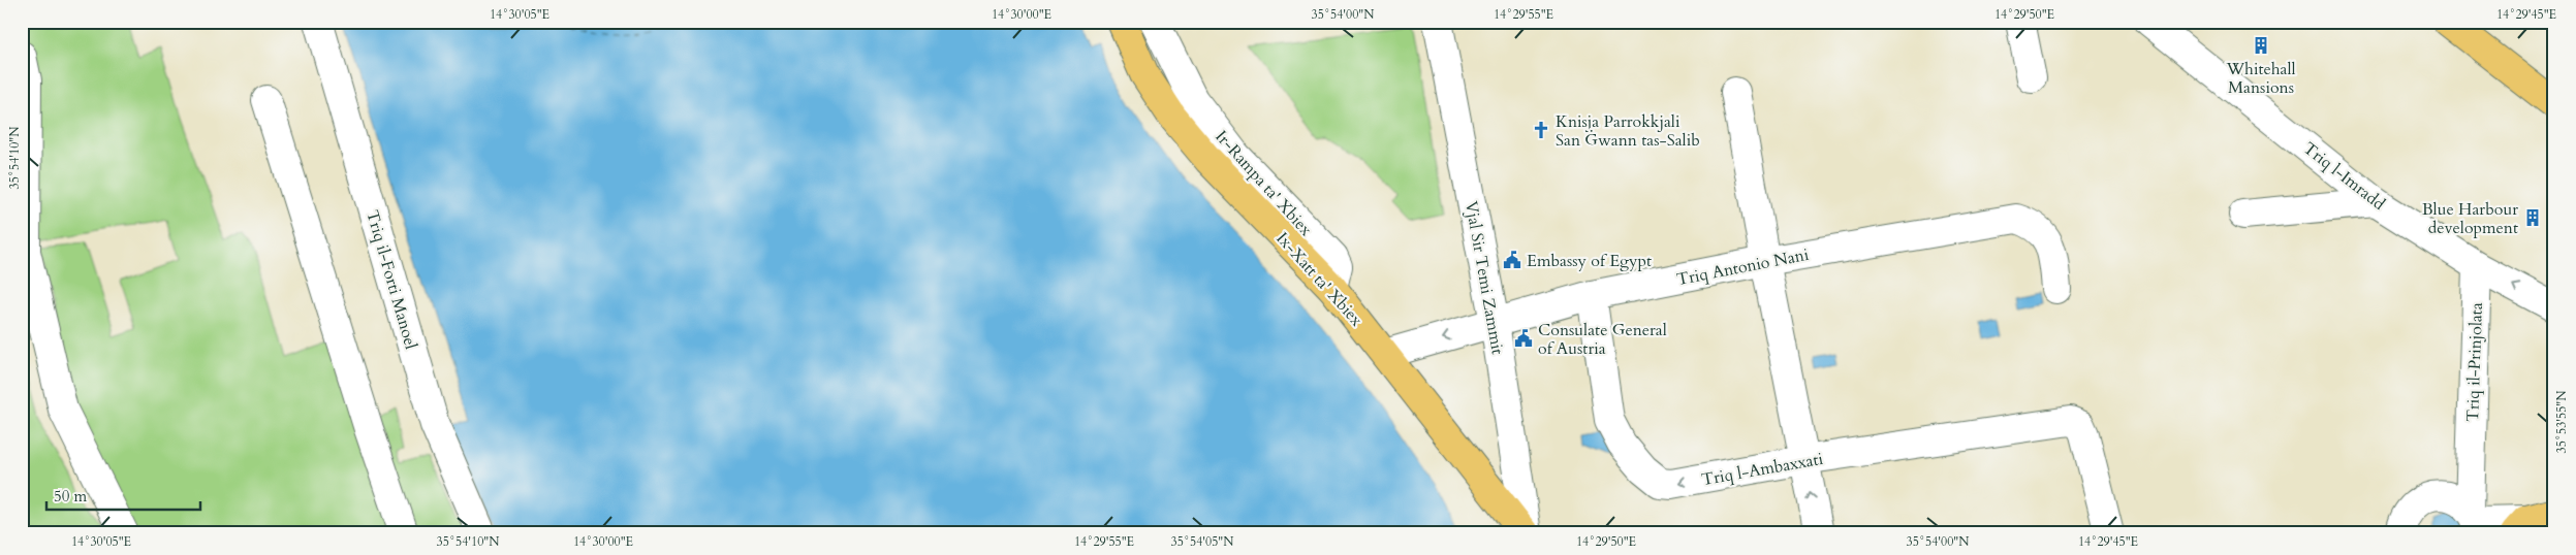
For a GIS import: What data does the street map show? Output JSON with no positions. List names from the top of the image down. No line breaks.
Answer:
{"streets":{"main road":["Ix-Xatt ta' Xbiex"],"street":["Triq l-Imradd","Ir-Rampa ta' Xbiex","Triq Antonio Nani","Vjal Sir Temi Zammit","Triq il-Forti Manoel","Triq il-Prinjolata","Triq l-Ambaxxati"]},"crossings":[["Triq l-Imradd","Triq il-Prinjolata"],["Ir-Rampa ta' Xbiex","Ix-Xatt ta' Xbiex"],["Triq Antonio Nani","Vjal Sir Temi Zammit"],["Triq Antonio Nani","Ix-Xatt ta' Xbiex"],["Triq Antonio Nani","Triq l-Ambaxxati"],["Vjal Sir Temi Zammit","Ix-Xatt ta' Xbiex"]],"places":{"building":["Whitehall Mansions","Blue Harbour development"],"church":["Knisja Parrokkjali San Ġwann tas-Salib"],"public building":["Embassy of Egypt","Consulate General of Austria"]},"scale_bar":"50 m","coordinates":["14°30'05\"E","14°30'00\"E","35°54'00\"N","14°29'55\"E","14°29'50\"E","14°29'45\"E","35°54'10\"N","35°53'55\"N","35°54'05\"N"]}
